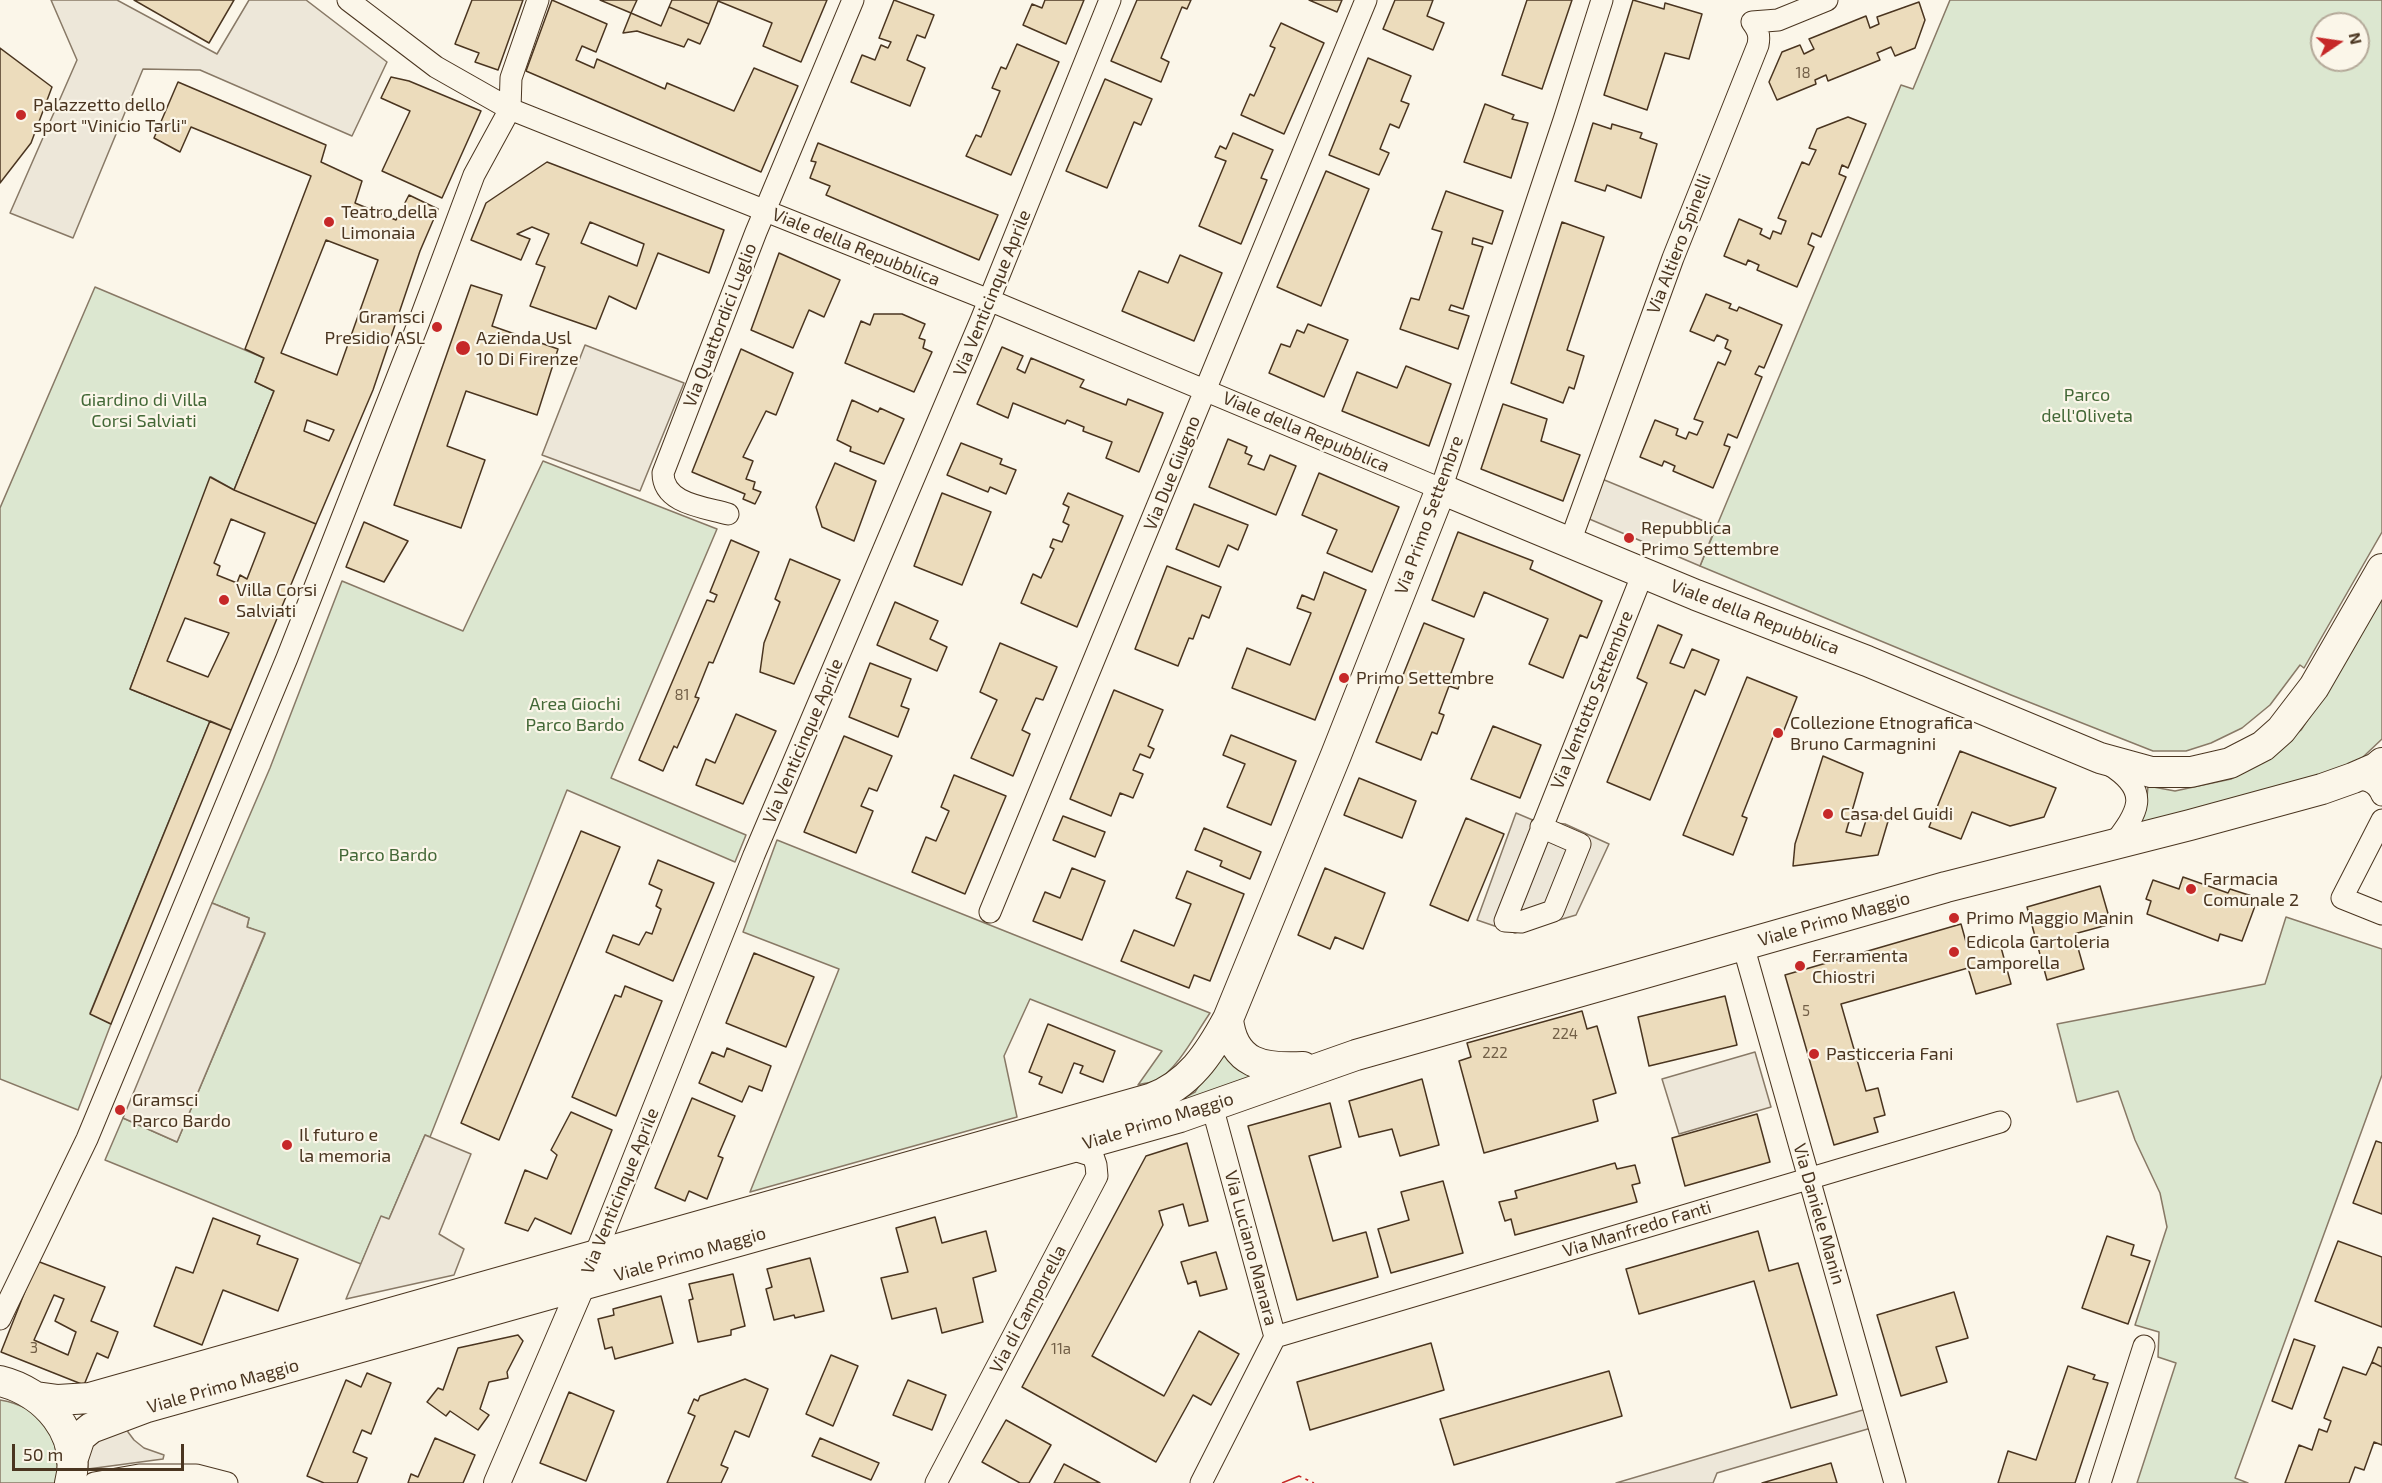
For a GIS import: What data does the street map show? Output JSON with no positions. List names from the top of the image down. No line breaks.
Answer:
{"streets":{"main road":["Viale della Repubblica","Via Primo Settembre","Viale Primo Maggio"],"street":["Via Altiero Spinelli","Via Venticinque Aprile","Via Quattordici Luglio","Via Due Giugno","Via Ventotto Settembre","Via Daniele Manin","Via Manfredo Fanti","Via Luciano Manara","Via di Camporella"]},"crossings":[["Via Altiero Spinelli","Viale della Repubblica"],["Viale della Repubblica","Via Venticinque Aprile"],["Viale della Repubblica","Via Quattordici Luglio"],["Viale della Repubblica","Via Due Giugno"],["Viale della Repubblica","Via Primo Settembre"],["Viale della Repubblica","Via Ventotto Settembre"],["Viale della Repubblica","Viale Primo Maggio"],["Via Venticinque Aprile","Viale Primo Maggio"],["Via Primo Settembre","Viale Primo Maggio"],["Viale Primo Maggio","Via Daniele Manin"],["Viale Primo Maggio","Via Luciano Manara"],["Viale Primo Maggio","Via di Camporella"],["Via Daniele Manin","Via Manfredo Fanti"],["Via Manfredo Fanti","Via Luciano Manara"]],"parks":["Parco dell'Oliveta","Giardino di Villa Corsi Salviati","Area Giochi Parco Bardo","Parco Bardo"],"places":["Palazzetto dello sport \"Vinicio Tarli\"","Teatro della Limonaia","Gramsci Presidio ASL","Azienda Usl 10 Di Firenze","Repubblica Primo Settembre","Villa Corsi Salviati","Primo Settembre","Collezione Etnografica Bruno Carmagnini","Casa del Guidi","Farmacia Comunale 2","Primo Maggio Manin","Edicola Cartoleria Camporella","Ferramenta Chiostri","Pasticceria Fani","Gramsci Parco Bardo","Il futuro e la memoria"],"house_numbers":["18","81","5","224","222","3","11a"],"scale_bar":"50 m","north":"right"}
